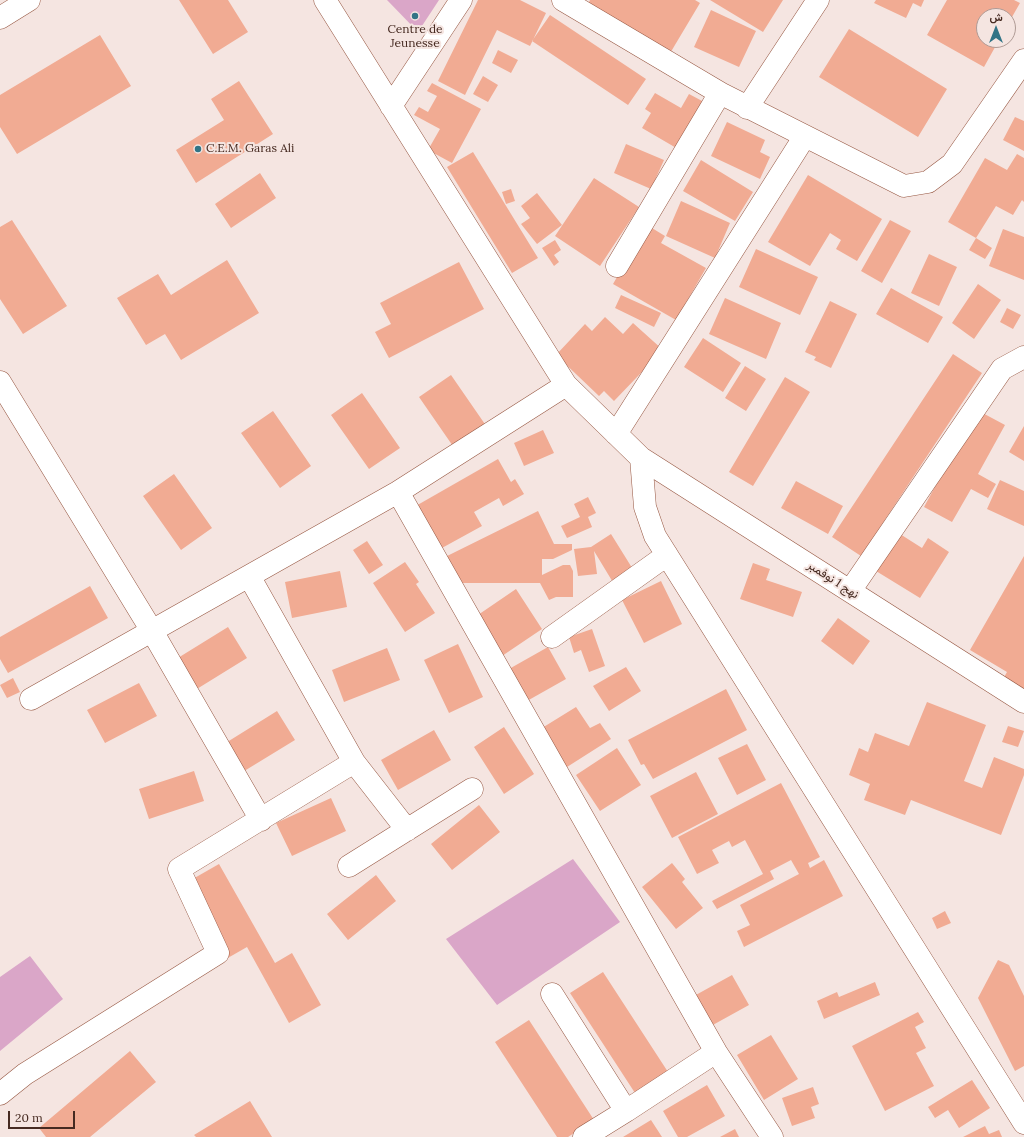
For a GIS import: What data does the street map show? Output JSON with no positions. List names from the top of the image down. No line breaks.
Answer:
{"streets":{"street":["نهج 1 نوفمبر"]},"places":["Centre de Jeunesse","C.E.M. Garas Ali"],"scale_bar":"20 m","north":"top"}
